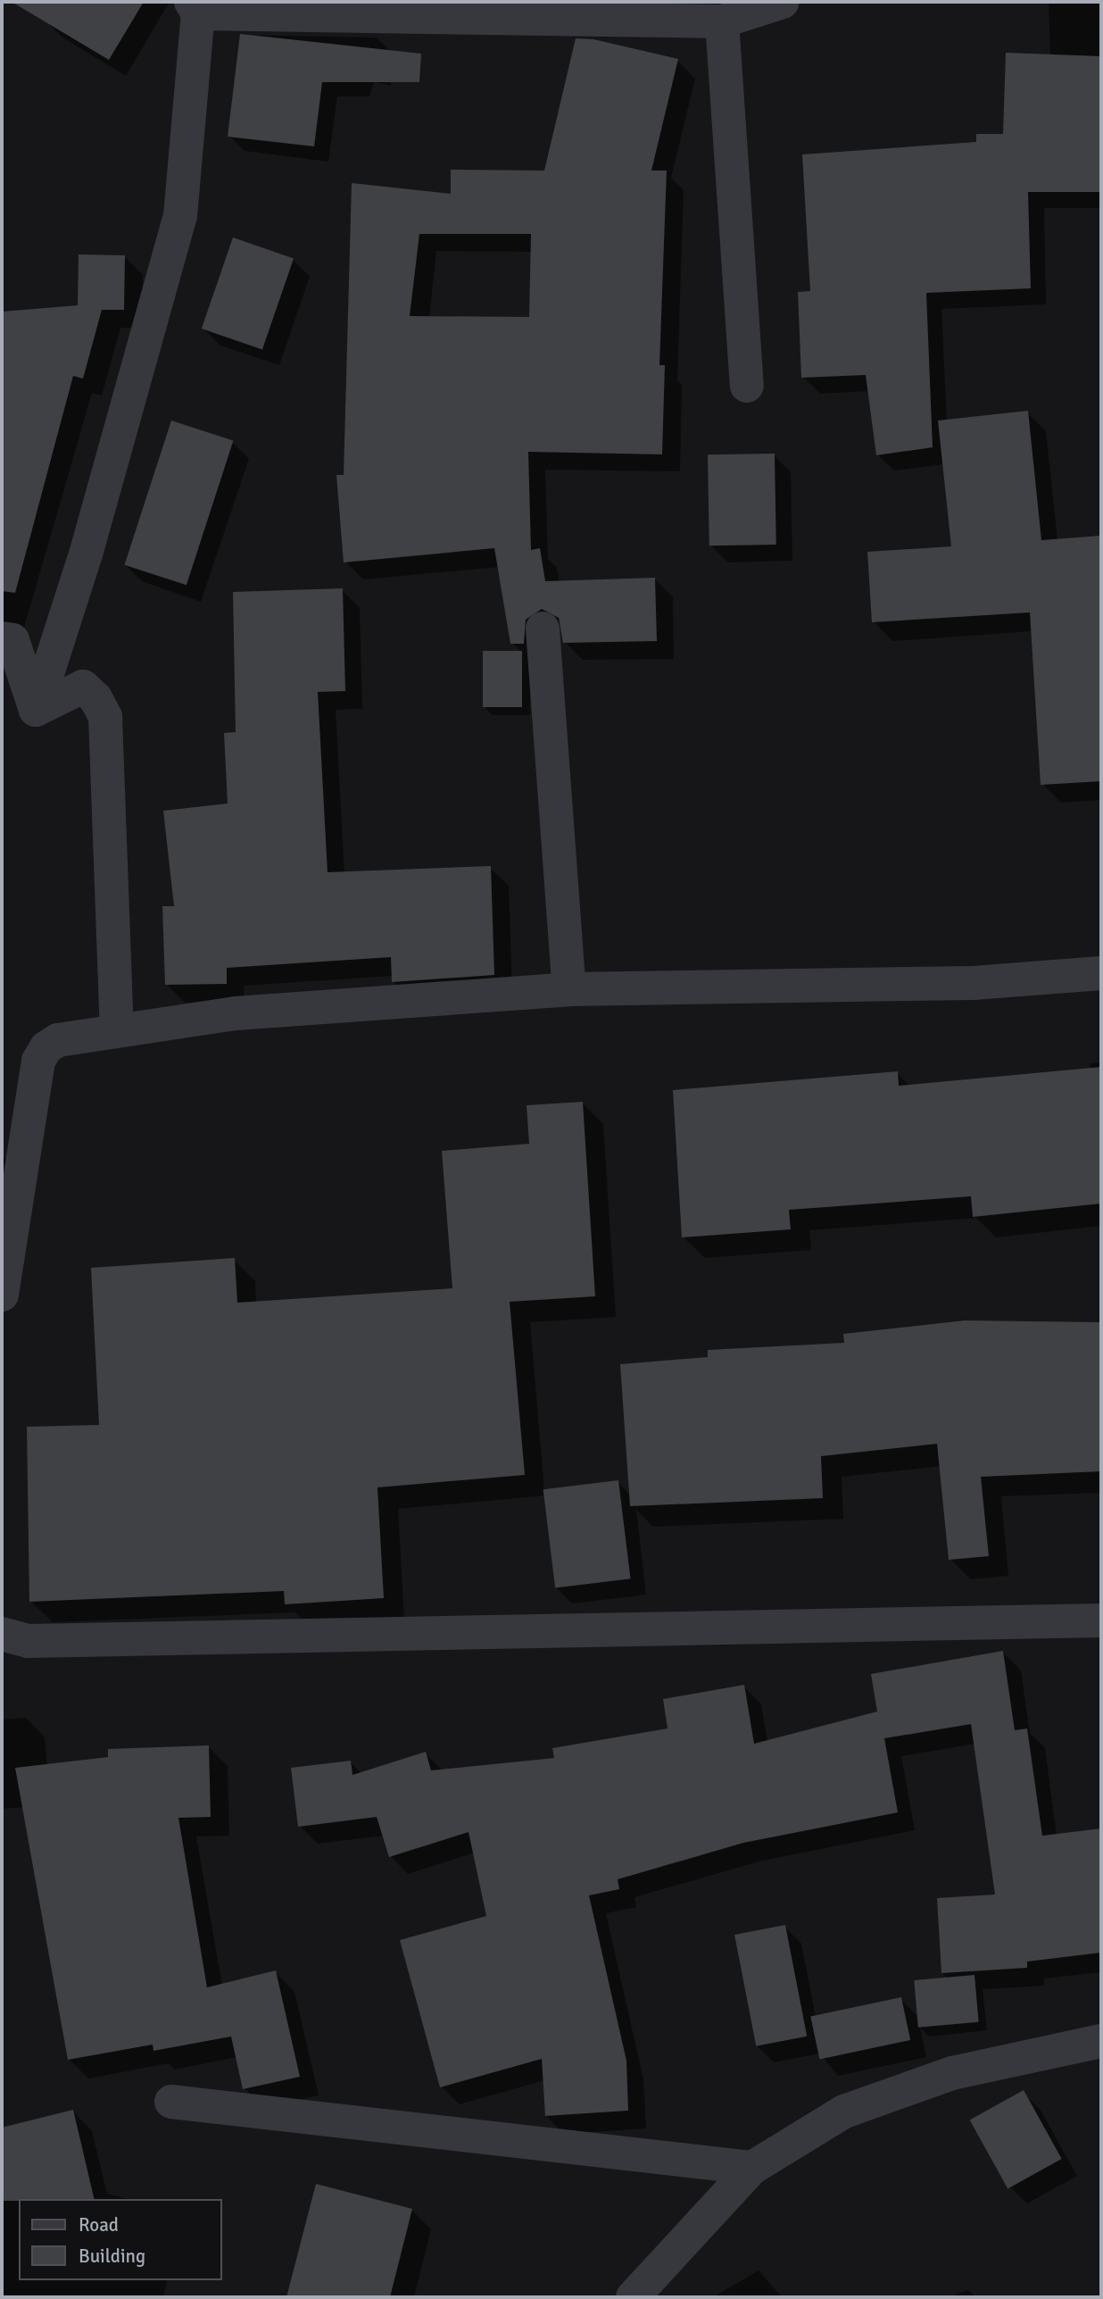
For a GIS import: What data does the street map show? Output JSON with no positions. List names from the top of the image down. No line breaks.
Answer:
{"legend":["Road","Building"]}
